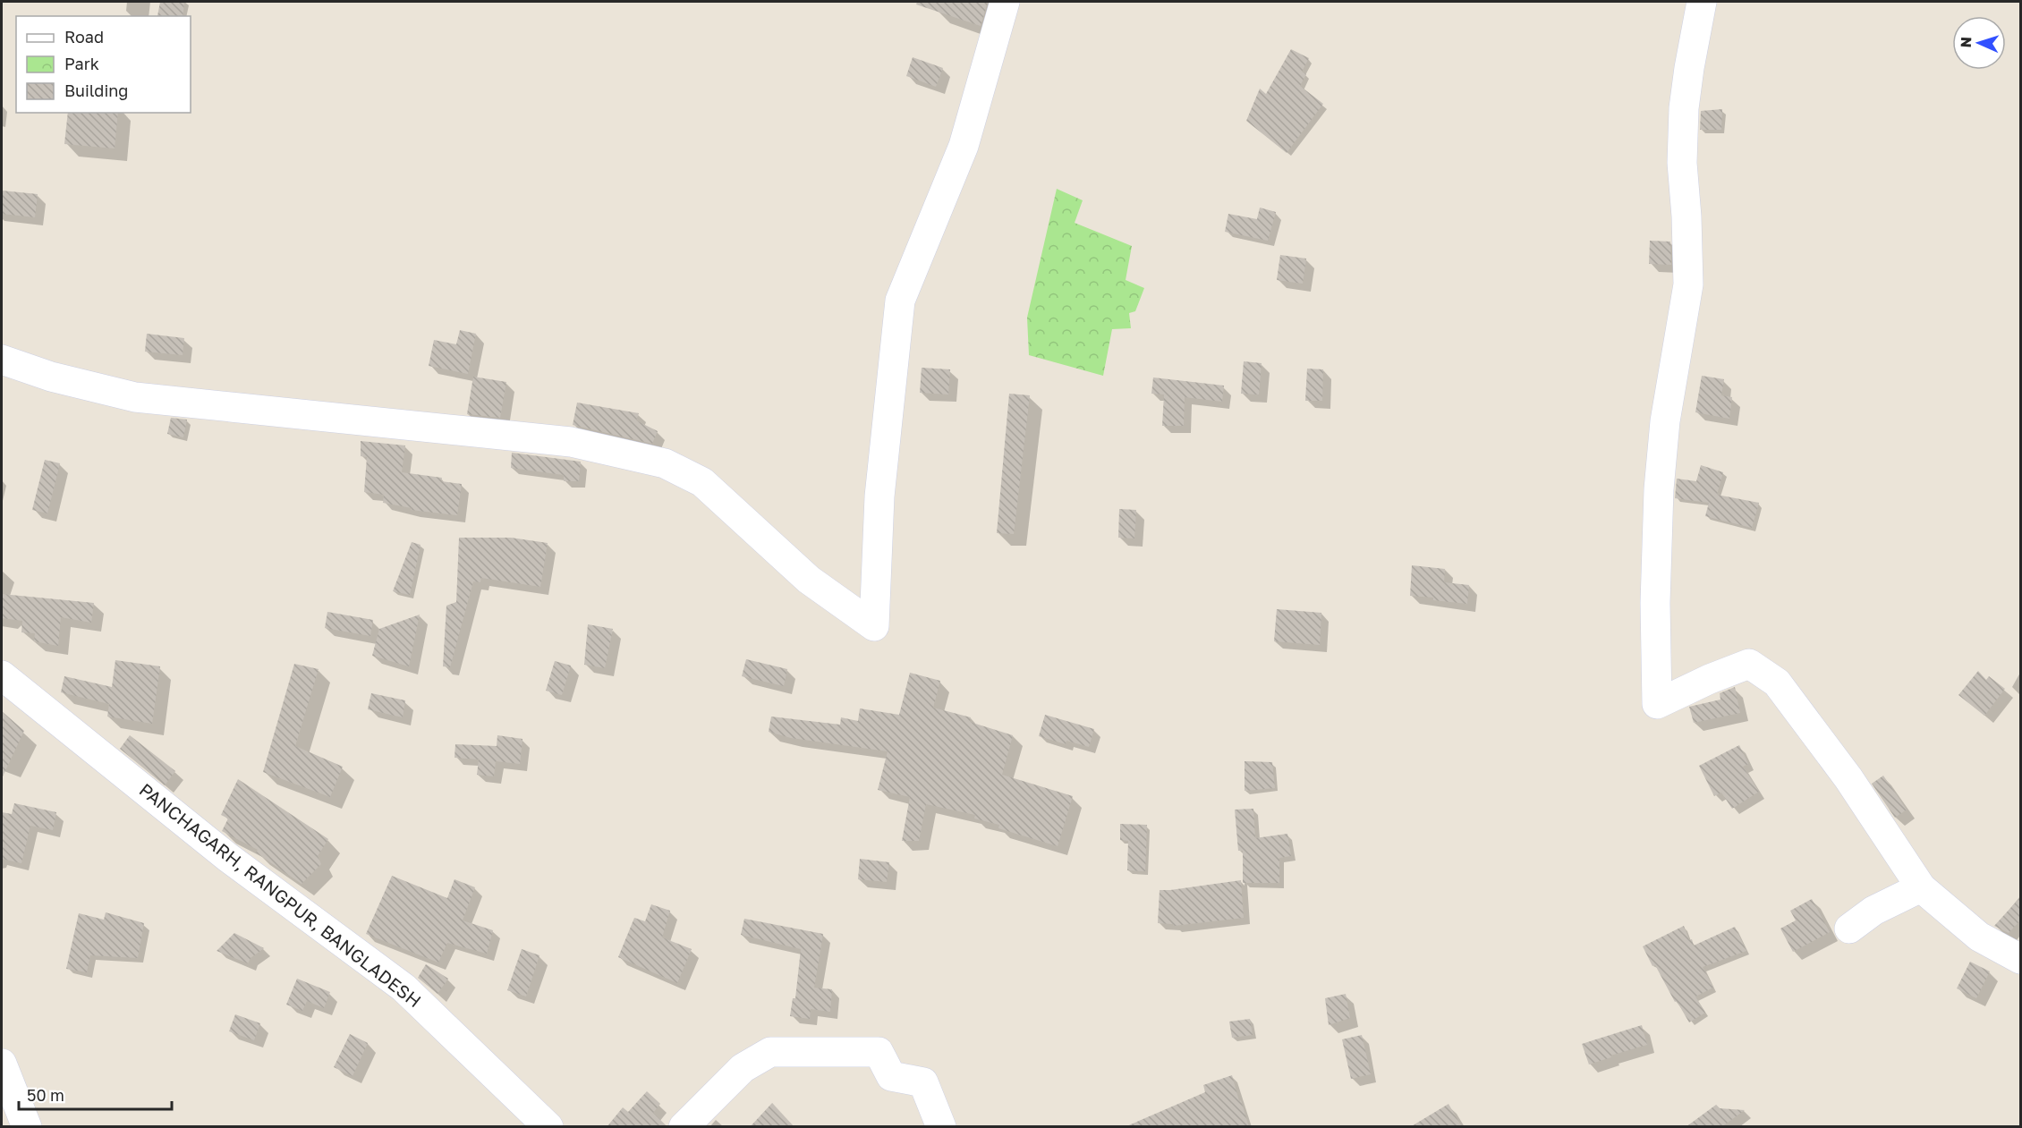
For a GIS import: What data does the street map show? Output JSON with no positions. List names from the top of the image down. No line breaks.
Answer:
{"streets":{"street":["PANCHAGARH, RANGPUR, BANGLADESH"]},"legend":["Road","Park","Building"],"scale_bar":"50 m","north":"left"}
